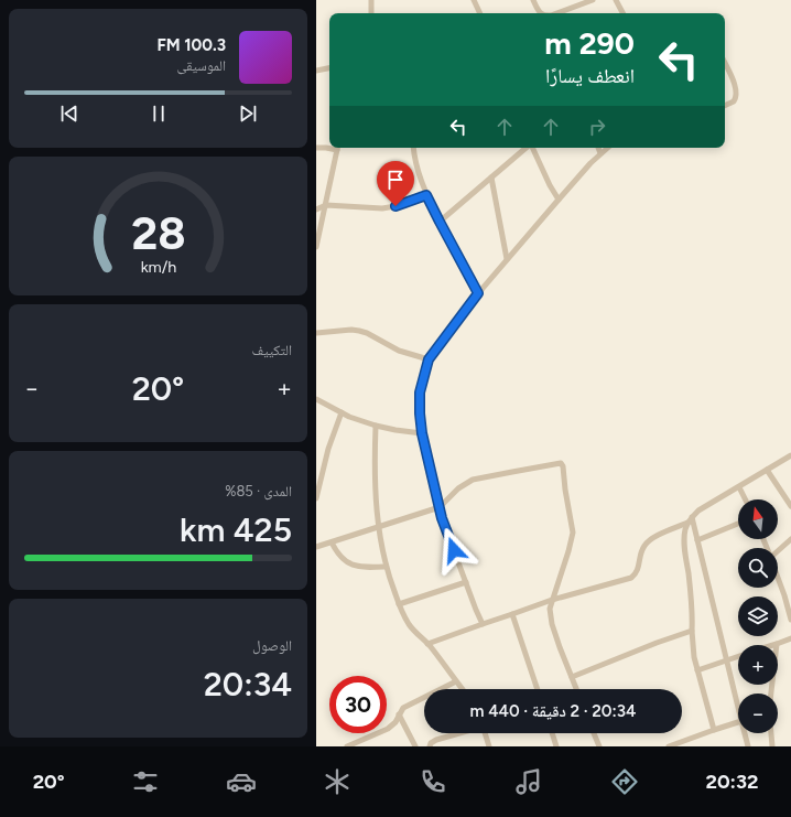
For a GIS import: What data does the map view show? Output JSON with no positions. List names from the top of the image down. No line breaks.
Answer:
{"north":"top","page":{"turn":["290 m","انعطف يسارًا"],"song":["100.3 FM","الموسيقى"],"tile":["التكييف",["المدى · 85%","425 km"],["الوصول","20:34"]],"heat":["−","20°","+"],"map_buttons":["+","−"],"limit":"30","trip":"20:34 · 2 دقيقة · 440 m","tabs":["20:32","20°"],"gauge":["28","km/h"]}}
